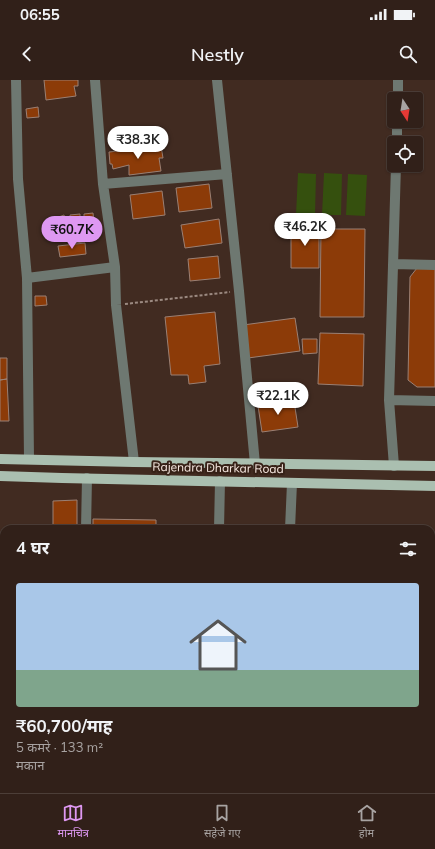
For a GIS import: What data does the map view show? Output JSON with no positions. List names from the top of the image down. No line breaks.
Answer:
{"streets":{"main road":["Rajendra Dharkar Road"]},"north":"bottom","page":{"status":"06:55","header":"Nestly","price":["₹38.3K","₹46.2K","₹60.7K","₹22.1K"],"heading":"4 घर","list":[{"name":"₹60,700/माह","note":"5 कमरे · 133 m² · मकान"}],"tabs":["मानचित्र","सहेजे गए","होम"]}}
